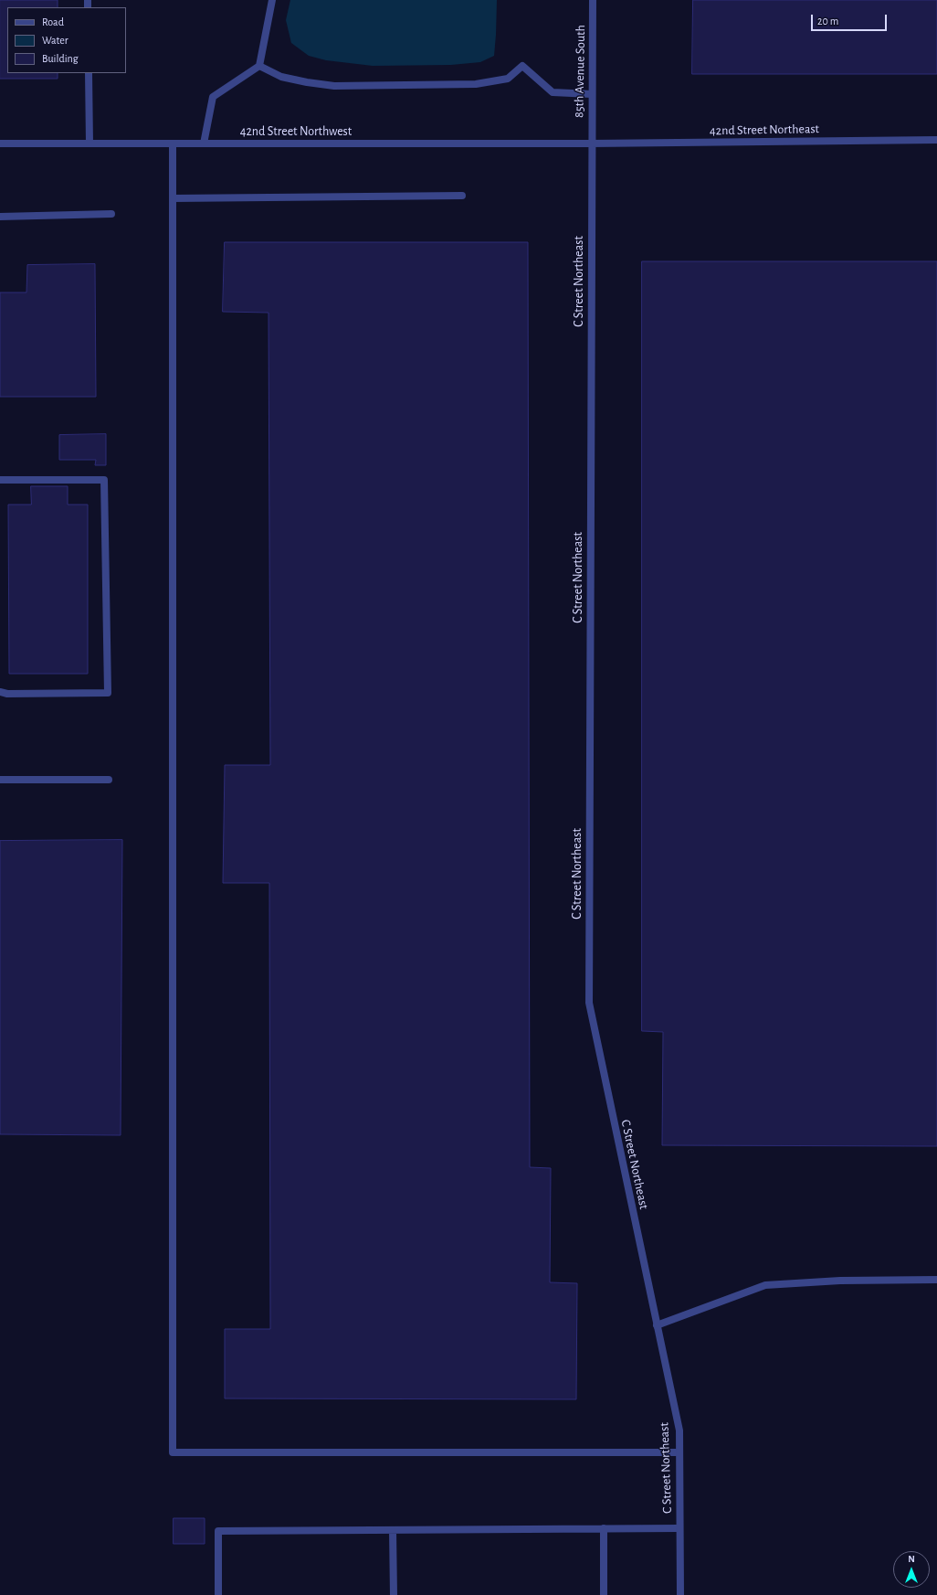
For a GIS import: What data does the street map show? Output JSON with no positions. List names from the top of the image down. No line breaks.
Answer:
{"streets":{"street":["85th Avenue South","42nd Street Northeast","42nd Street Northwest","C Street Northeast"]},"crossings":[["85th Avenue South","42nd Street Northeast"],["85th Avenue South","42nd Street Northwest"],["85th Avenue South","C Street Northeast"],["42nd Street Northeast","42nd Street Northwest"],["42nd Street Northeast","C Street Northeast"],["42nd Street Northwest","C Street Northeast"]],"legend":["Road","Water","Building"],"scale_bar":"20 m","north":"top"}
